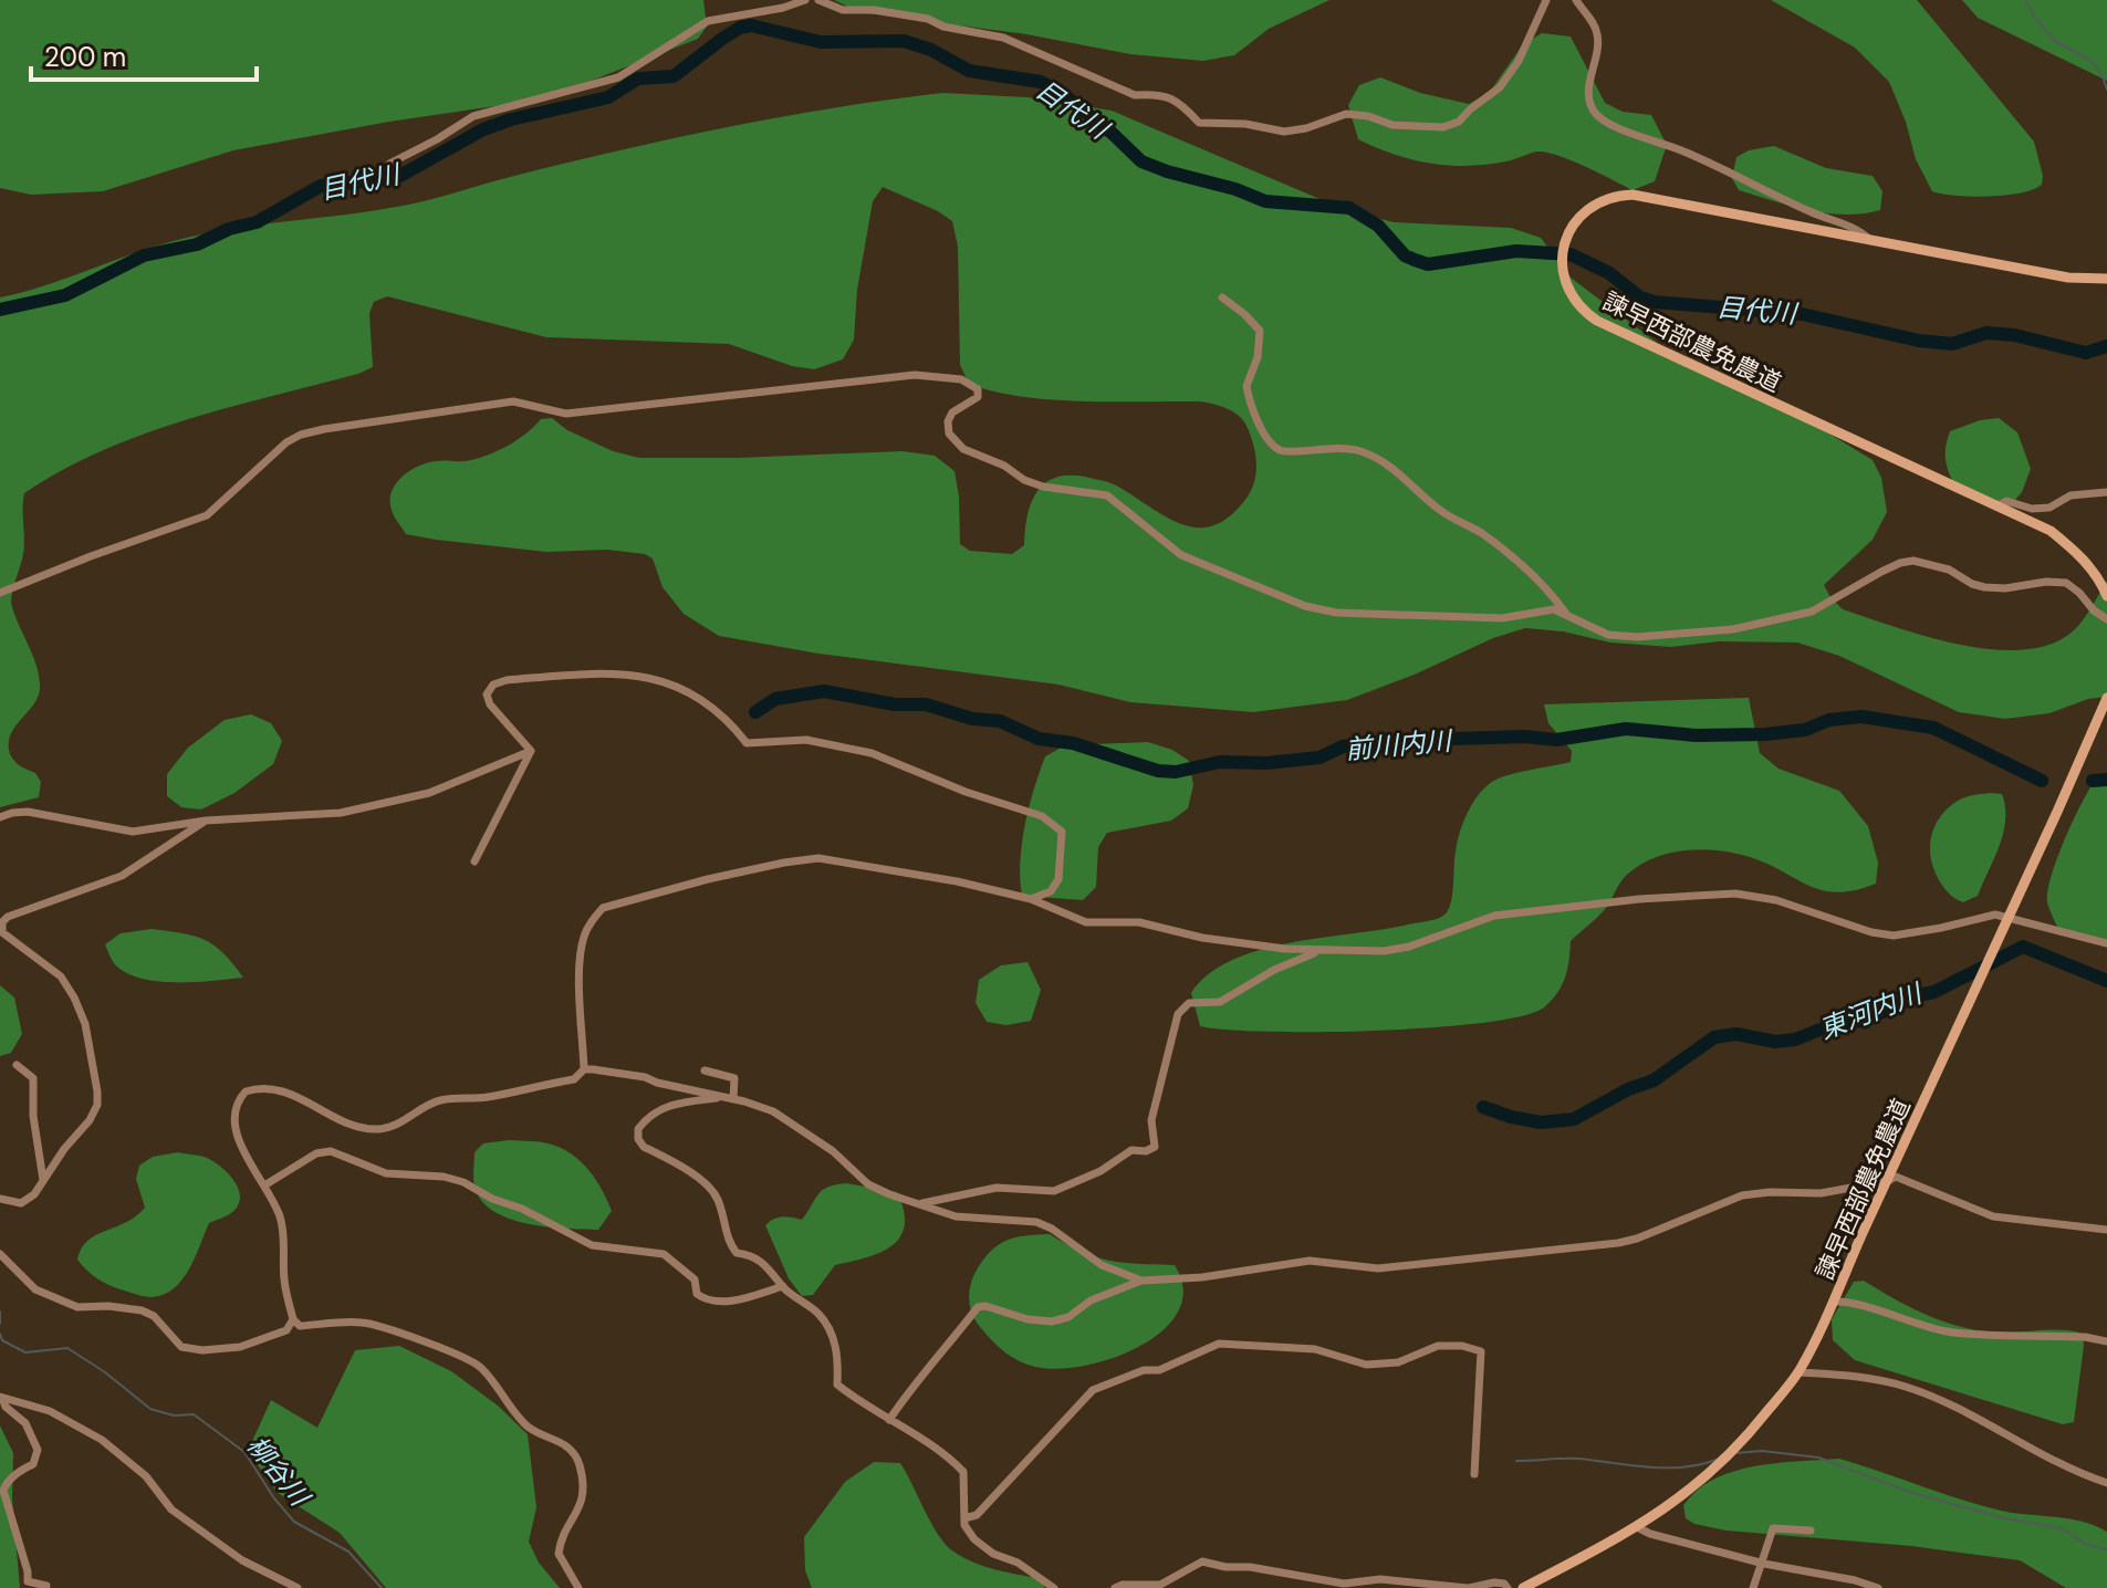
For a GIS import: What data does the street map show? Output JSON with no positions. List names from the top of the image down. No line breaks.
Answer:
{"streets":{"street":["諫早西部農免農道"]},"water":["目代川","前川内川","東河内川","柳谷川"],"scale_bar":"200 m"}
